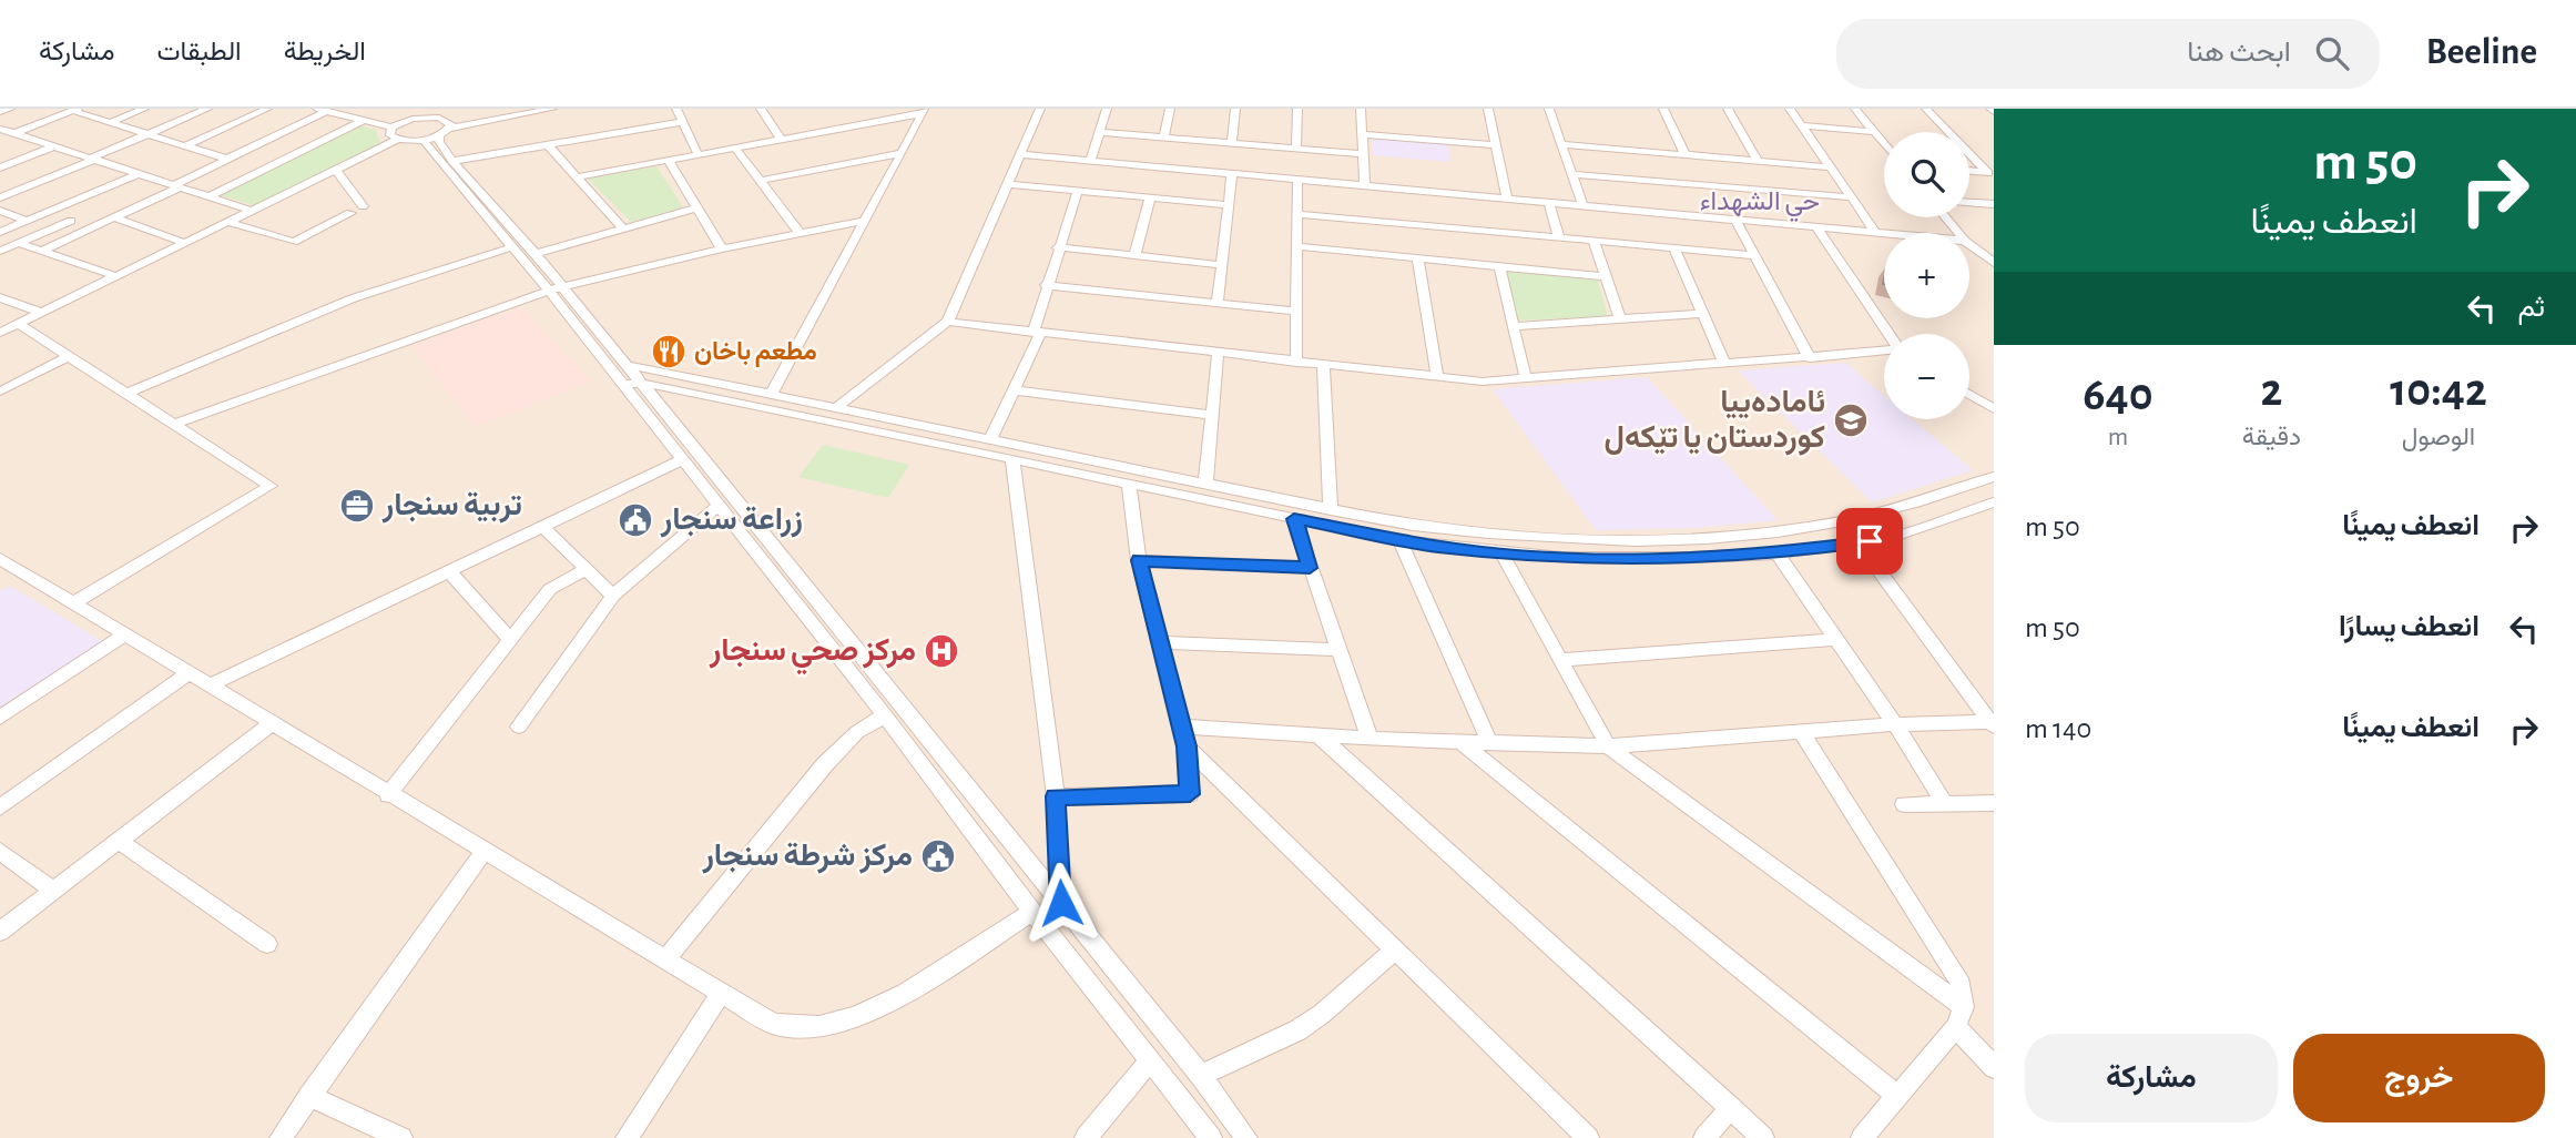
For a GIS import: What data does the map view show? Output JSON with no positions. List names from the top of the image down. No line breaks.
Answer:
{"districts":["حي الشهداء"],"places":{"restaurant":["مطعم باخان"],"school or university":["ئامادەییا کوردستان یا تێکەل"],"office":["تربية سنجار"],"public building":["زراعة سنجار","مركز شرطة سنجار"],"hospital":["مركز صحي سنجار"]},"page":{"header":"Beeline","search":"ابحث هنا","nav":["الخريطة","الطبقات","مشاركة"],"turn":["50 m","انعطف يمينًا"],"map_buttons":["+","−"],"then":"ثم","eta":["10:42","الوصول","2","دقيقة","640","m"],"list":[{"name":"انعطف يمينًا","value":"50 m"},{"name":"انعطف يسارًا","value":"50 m"},{"name":"انعطف يمينًا","value":"140 m"}],"buttons":["خروج","مشاركة"]}}
